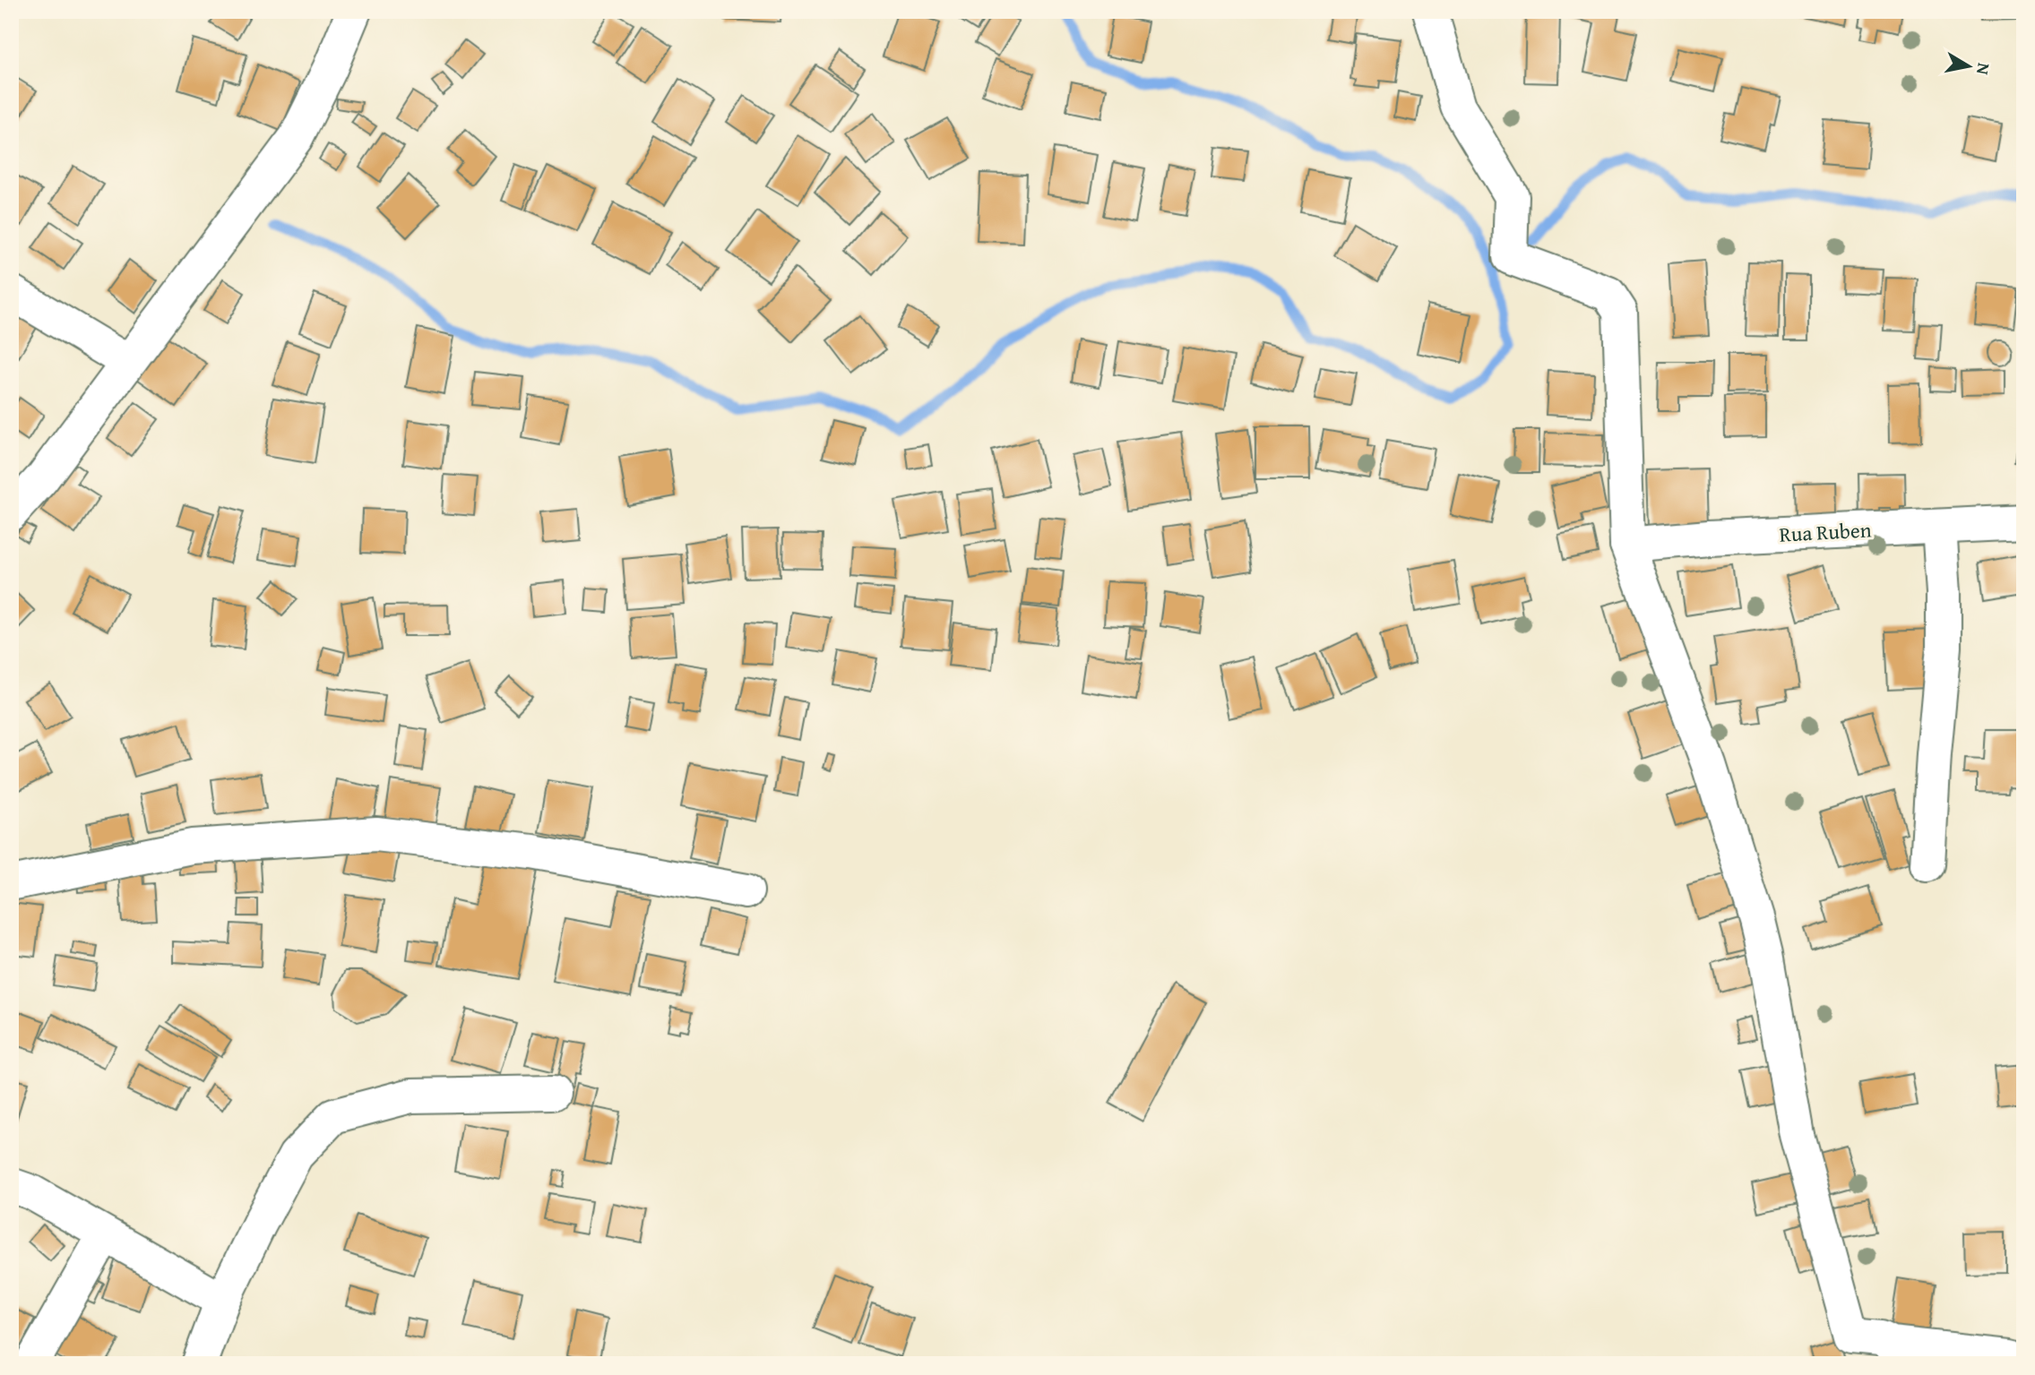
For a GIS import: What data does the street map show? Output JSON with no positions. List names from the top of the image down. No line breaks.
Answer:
{"streets":{"street":["Rua Ruben"]},"north":"right"}
